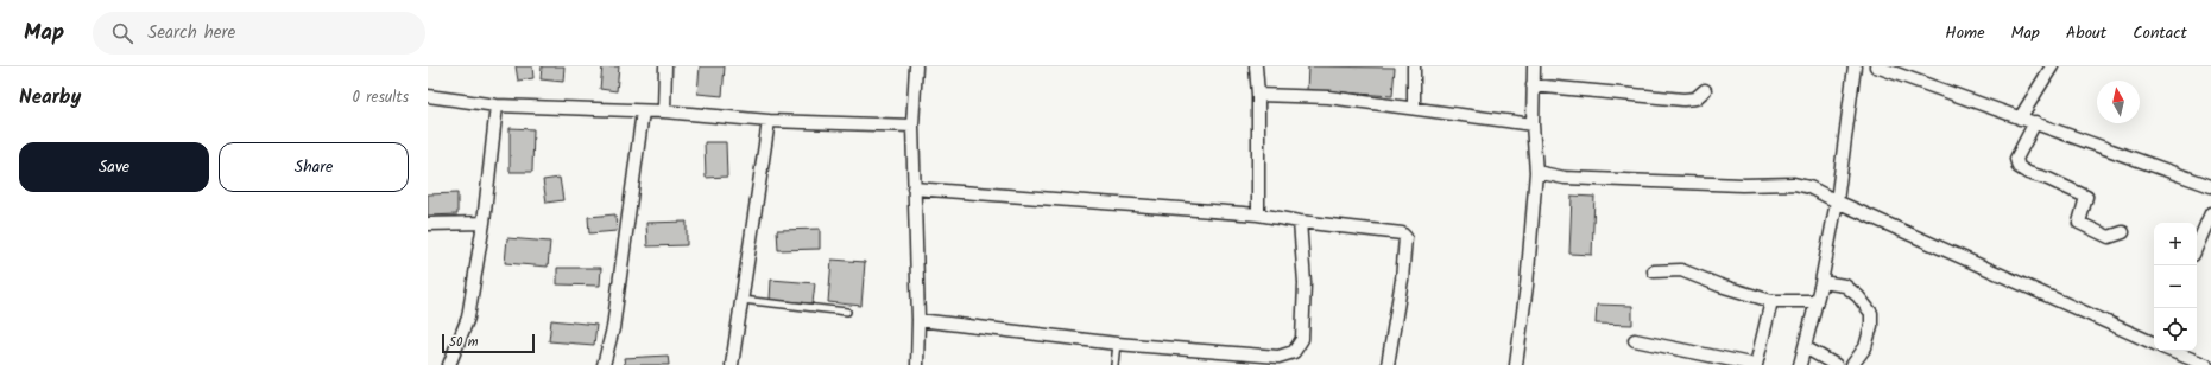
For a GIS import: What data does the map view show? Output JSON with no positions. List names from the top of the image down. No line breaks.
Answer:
{"scale_bar":"50 m","north":"top","page":{"header":"Map","search":"Search here","nav":["Home","Map","About","Contact"],"heading":["Nearby","0 results"],"buttons":["Save","Share"],"map_buttons":["+","−"],"scale":"50 m"}}
